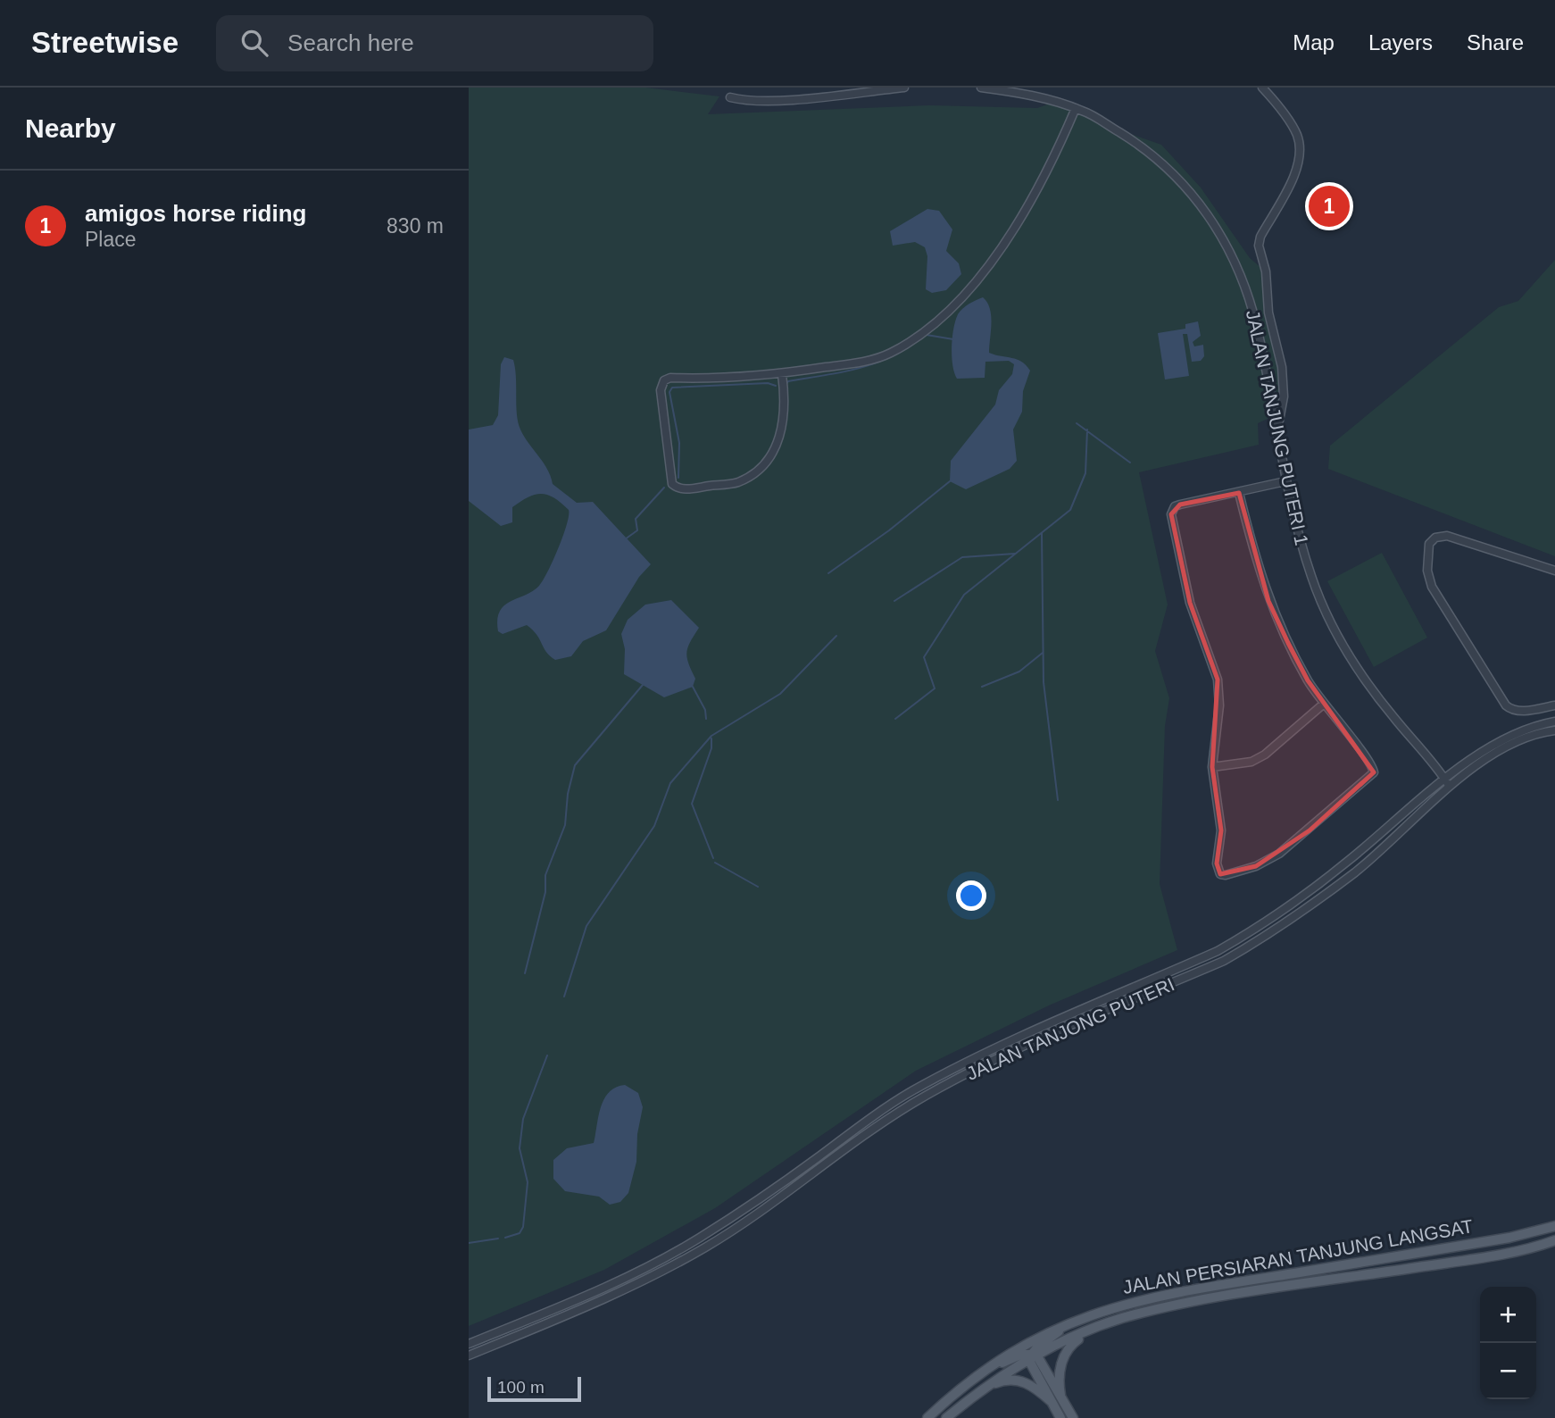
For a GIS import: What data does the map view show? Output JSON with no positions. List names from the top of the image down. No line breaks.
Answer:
{"streets":{"main road":["JALAN PERSIARAN TANJUNG LANGSAT"],"street":["JALAN TANJUNG PUTERI 1","JALAN TANJONG PUTERI"]},"crossings":[["JALAN TANJUNG PUTERI 1","JALAN TANJONG PUTERI"]],"scale_bar":"100 m","page":{"header":"Streetwise","search":"Search here","nav":["Map","Layers","Share"],"heading":"Nearby","list":[{"mark":"1","name":"amigos horse riding","note":"Place","value":"830 m"}],"pins":"1","map_buttons":["+","−"],"scale":"100 m"}}
